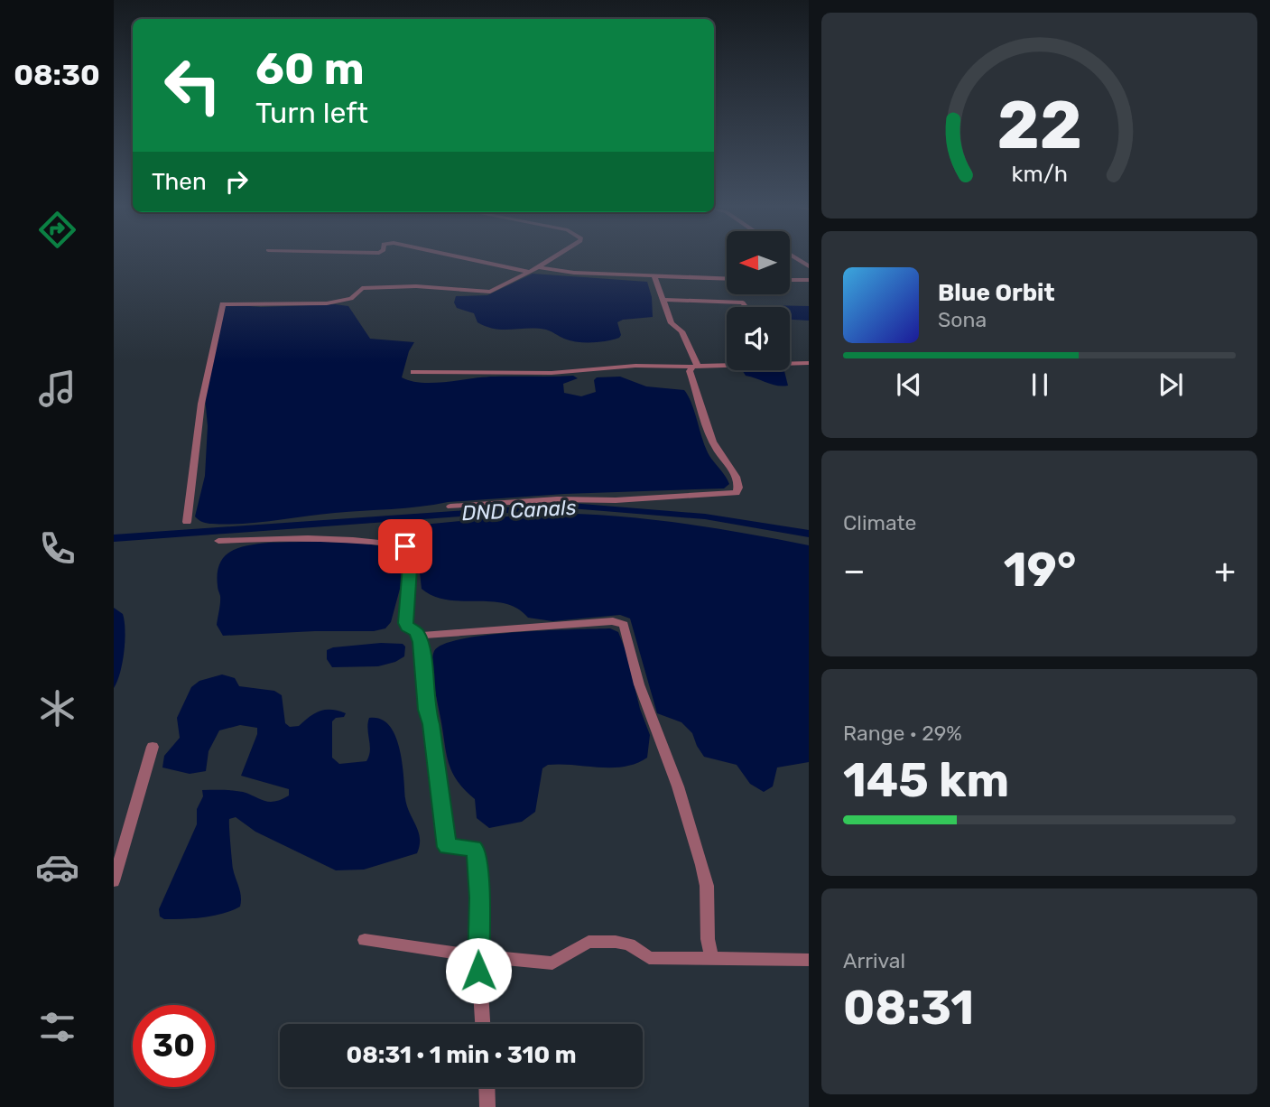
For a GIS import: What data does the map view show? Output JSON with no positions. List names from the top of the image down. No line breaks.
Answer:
{"water":["DND Canals"],"north":"left","page":{"tabs":"08:30","turn":["60 m","Turn left"],"then":"Then","song":["Blue Orbit","Sona"],"tile":["Climate",["Range · 29%","145 km"],["Arrival","08:31"]],"heat":["−","19°","+"],"limit":"30","trip":"08:31 · 1 min · 310 m","gauge":["22","km/h"]}}
